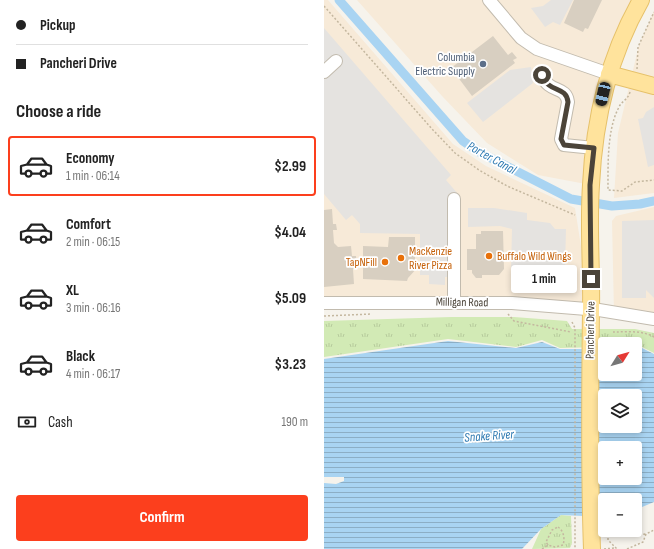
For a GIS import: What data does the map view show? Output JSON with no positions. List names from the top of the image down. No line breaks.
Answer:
{"streets":{"main road":["Pancheri Drive"],"street":["Milligan Road"]},"crossings":[["Milligan Road","Pancheri Drive"]],"water":["Porter Canal","Snake River"],"places":["Columbia Electric Supply","Buffalo Wild Wings","MacKenzie River Pizza","TapNFill"],"north":"top right","page":{"banner":["Pickup","Pancheri Drive"],"heading":"Choose a ride","list":[{"name":"Economy","note":"1 min · 06:14","value":"$2.99"},{"name":"Comfort","note":"2 min · 06:15","value":"$4.04"},{"name":"XL","note":"3 min · 06:16","value":"$5.09"},{"name":"Black","note":"4 min · 06:17","value":"$3.23"}],"bubble":"1 min","map_buttons":["+","−"],"pay":["Cash","190 m"],"buttons":"Confirm"}}
